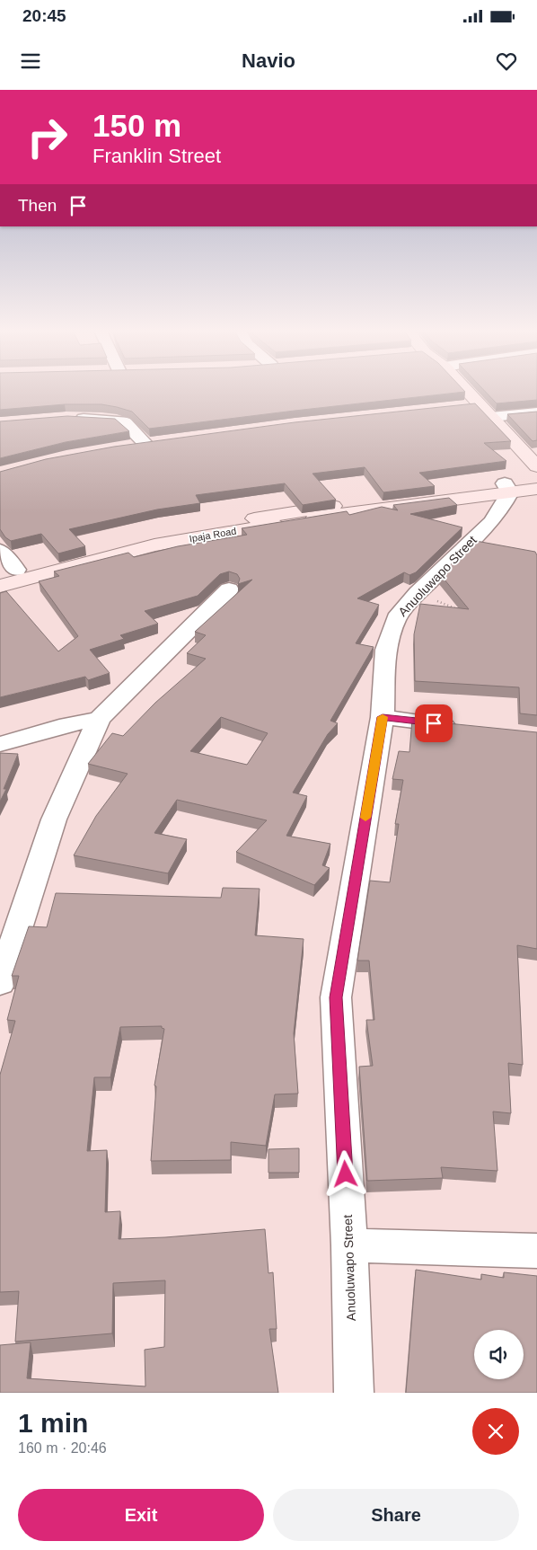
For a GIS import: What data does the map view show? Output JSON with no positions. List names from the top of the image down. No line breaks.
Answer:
{"streets":{"main road":["Ipaja Road"],"street":["Anuoluwapo Street"]},"crossings":[["Ipaja Road","Anuoluwapo Street"]],"page":{"status":"20:45","header":"Navio","turn":["150 m","Franklin Street"],"then":"Then","heading":["1 min","160 m · 20:46"],"buttons":["Exit","Share"]}}
